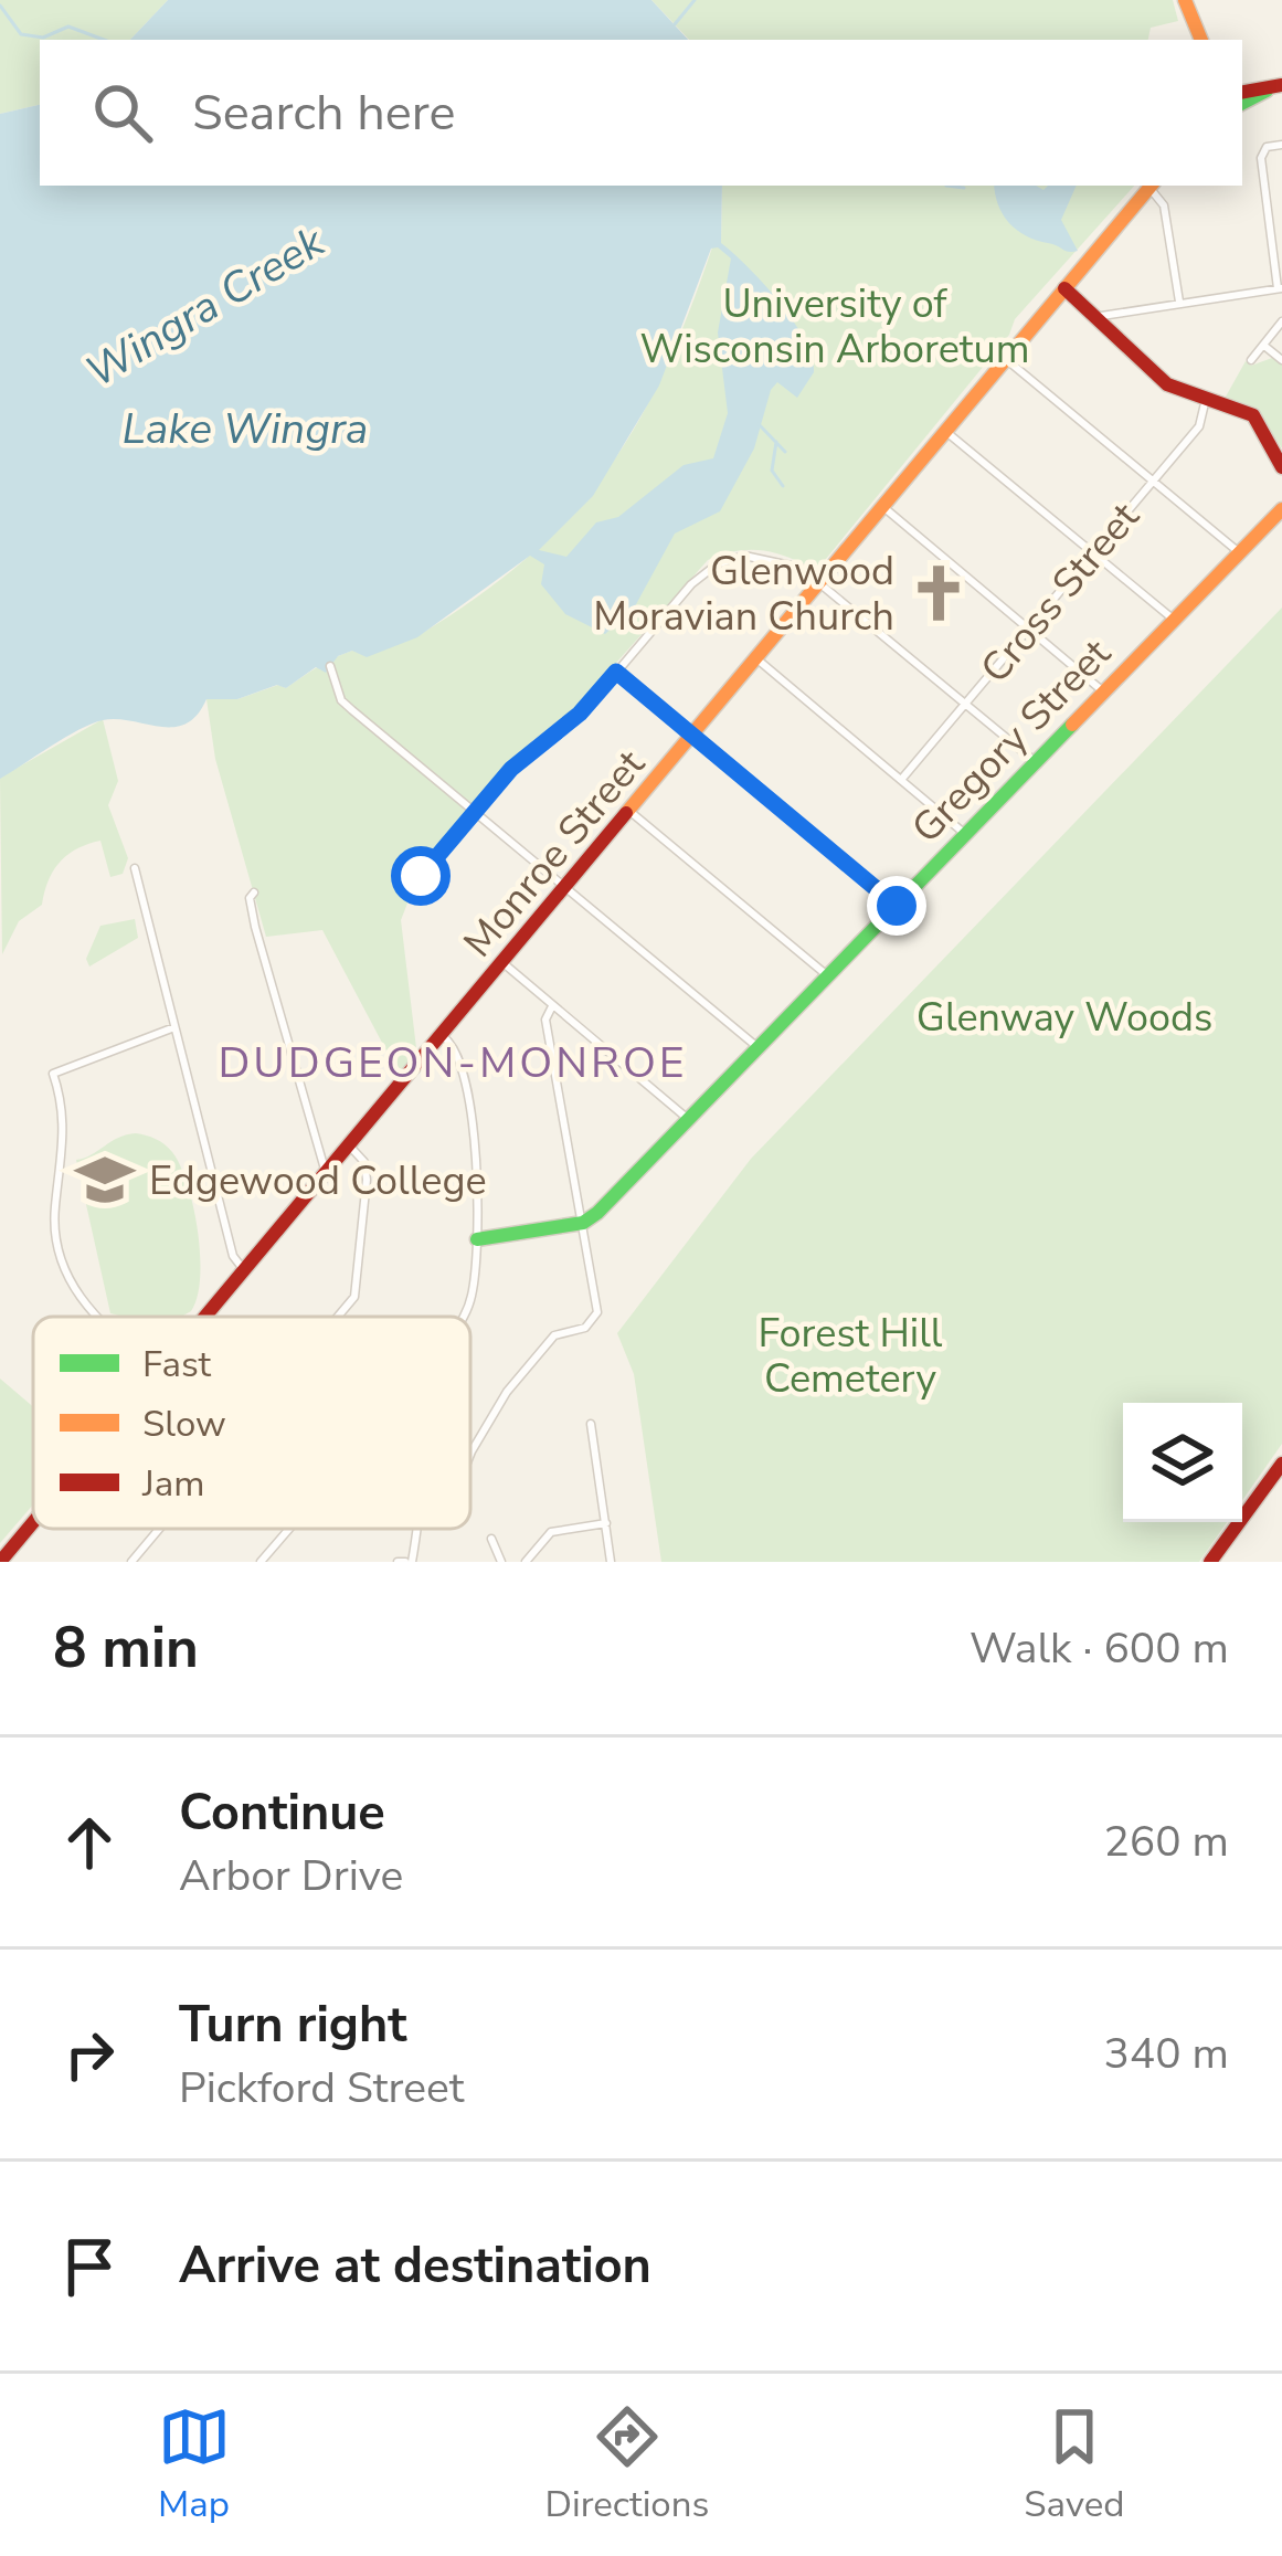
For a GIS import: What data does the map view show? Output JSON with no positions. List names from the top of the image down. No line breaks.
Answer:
{"streets":{"main road":["Gregory Street","Monroe Street"],"street":["Cross Street"]},"districts":["DUDGEON-MONROE"],"water":["Wingra Creek","Lake Wingra"],"parks":["University of Wisconsin Arboretum","Glenway Woods","Forest Hill Cemetery"],"places":{"church":["Glenwood Moravian Church"],"school or university":["Edgewood College"]},"legend":["Fast","Slow","Jam"],"page":{"search":"Search here","heading":["8 min","Walk · 600 m"],"list":[["Continue","Arbor Drive","260 m"],["Turn right","Pickford Street","340 m"],"Arrive at destination"],"nav":["Map","Directions","Saved"]}}
